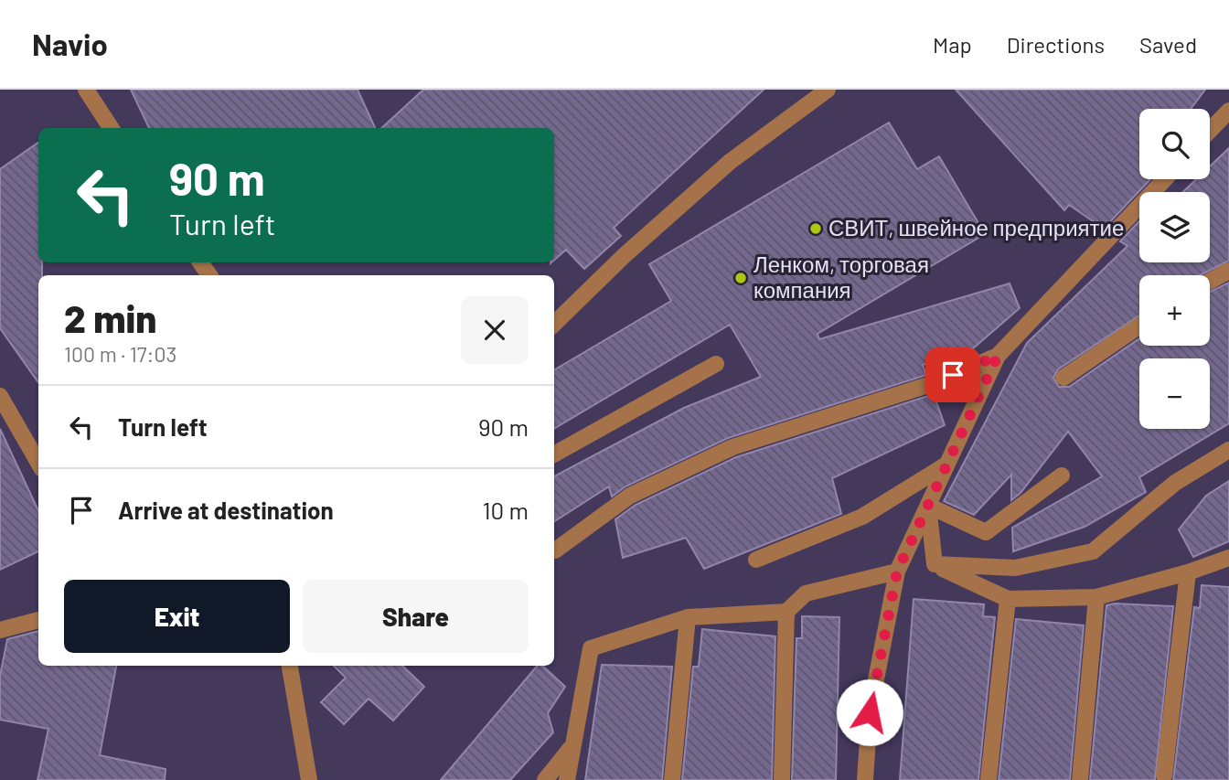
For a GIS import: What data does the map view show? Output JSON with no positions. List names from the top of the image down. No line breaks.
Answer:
{"places":["СВИТ, швейное предприятие","Ленком, торговая компания"],"page":{"header":"Navio","nav":["Map","Directions","Saved"],"map_buttons":["+","−"],"turn":["90 m","Turn left"],"heading":["2 min","100 m · 17:03"],"list":[{"name":"Turn left","value":"90 m"},{"name":"Arrive at destination","value":"10 m"}],"buttons":["Exit","Share"]}}
